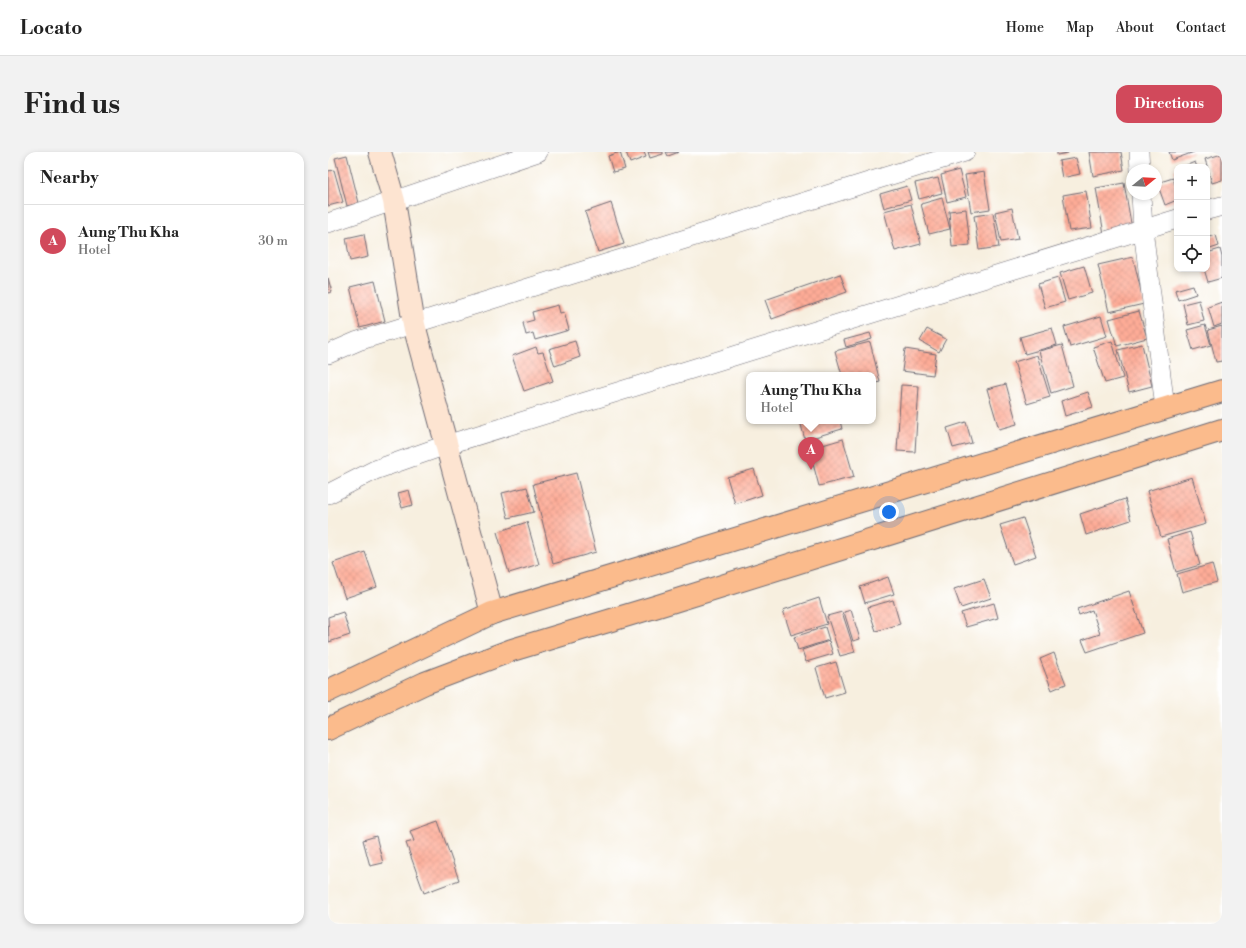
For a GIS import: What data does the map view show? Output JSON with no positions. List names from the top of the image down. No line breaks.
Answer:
{"north":"right","page":{"header":"Locato","nav":["Home","Map","About","Contact"],"buttons":"Directions","title":"Find us","heading":"Nearby","map_buttons":["+","−"],"list":[{"mark":"A","name":"Aung Thu Kha","note":"Hotel","value":"30 m"}],"popup":["Aung Thu Kha","Hotel"],"pins":"A"}}
